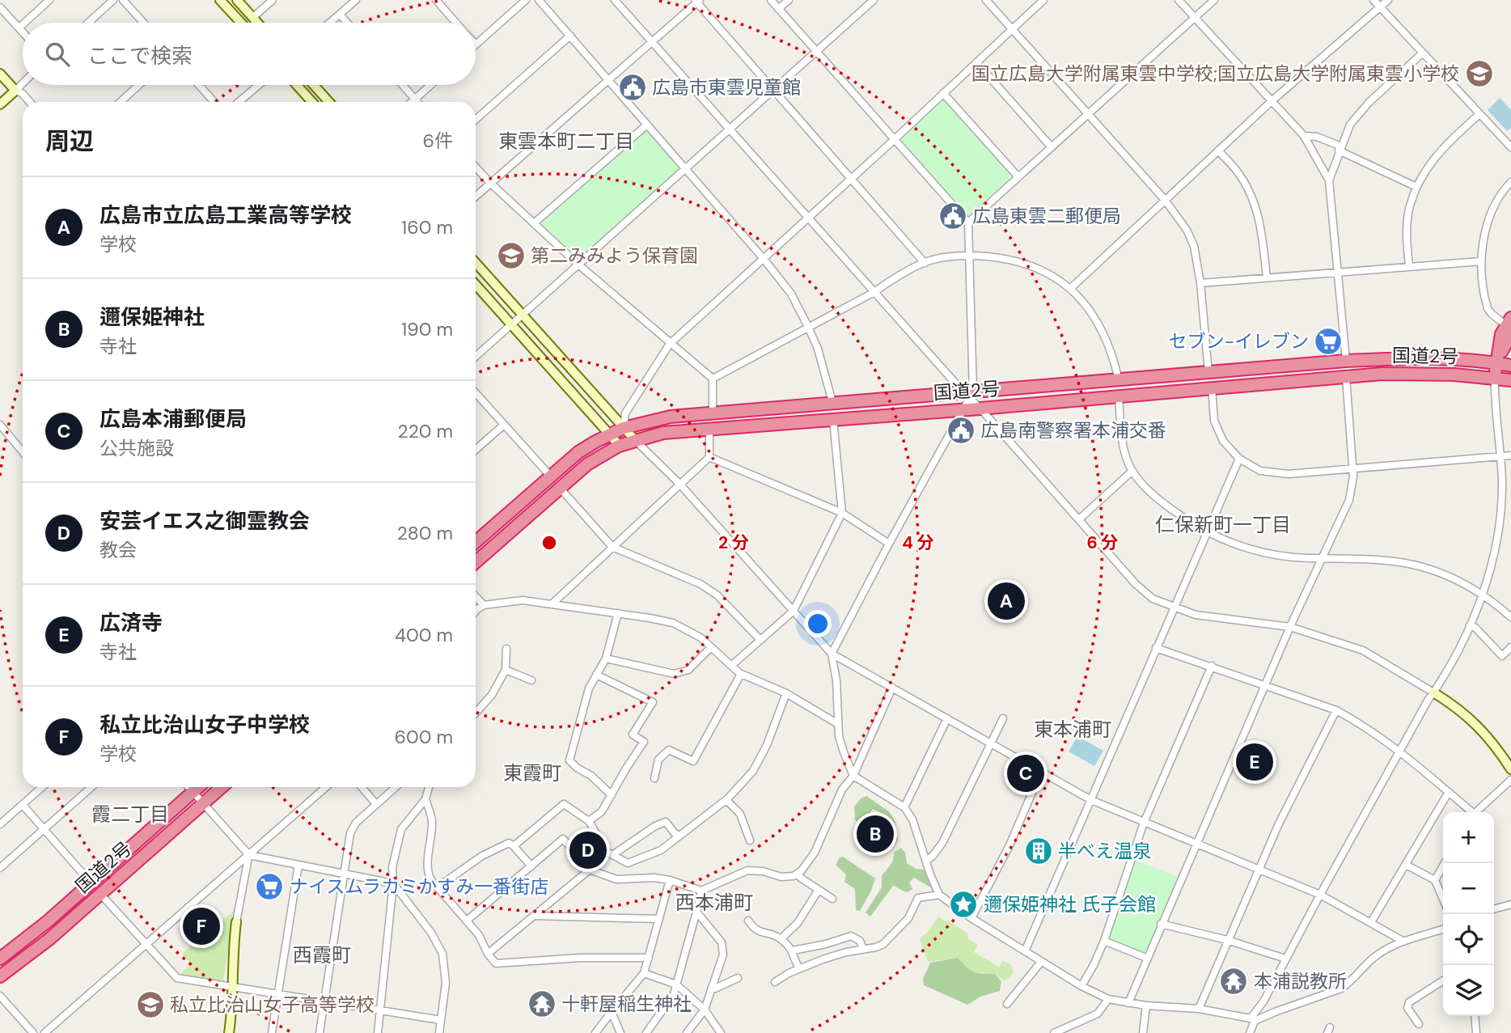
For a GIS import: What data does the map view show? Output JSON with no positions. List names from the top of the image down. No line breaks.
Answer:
{"streets":{"highway":["国道2号"]},"districts":["東雲本町二丁目","仁保新町一丁目","東本浦町","東霞町","霞二丁目","西本浦町","西霞町"],"places":{"school or university":["国立広島大学附属東雲中学校;国立広島大学附属東雲小学校","第二みみよう保育園","私立比治山女子高等学校"],"public building":["広島市東雲児童館","広島東雲二郵便局","広島南警察署本浦交番"],"supermarket":["セブン-イレブン","ナイスムラカミかすみ一番街店"],"building":["半べえ温泉"],"place":["邇保姫神社 氏子会館"],"temple":["本浦説教所","十軒屋稲生神社"]},"page":{"search":"ここで検索","heading":["周辺","6件"],"list":[{"mark":"A","name":"広島市立広島工業高等学校","note":"学校","value":"160 m"},{"mark":"B","name":"邇保姫神社","note":"寺社","value":"190 m"},{"mark":"C","name":"広島本浦郵便局","note":"公共施設","value":"220 m"},{"mark":"D","name":"安芸イエス之御霊教会","note":"教会","value":"280 m"},{"mark":"E","name":"広済寺","note":"寺社","value":"400 m"},{"mark":"F","name":"私立比治山女子中学校","note":"学校","value":"600 m"}],"pins":["A","E","C","B","D","F"],"map_buttons":["+","−"]},"rings":["2 分","4 分","6 分"]}
